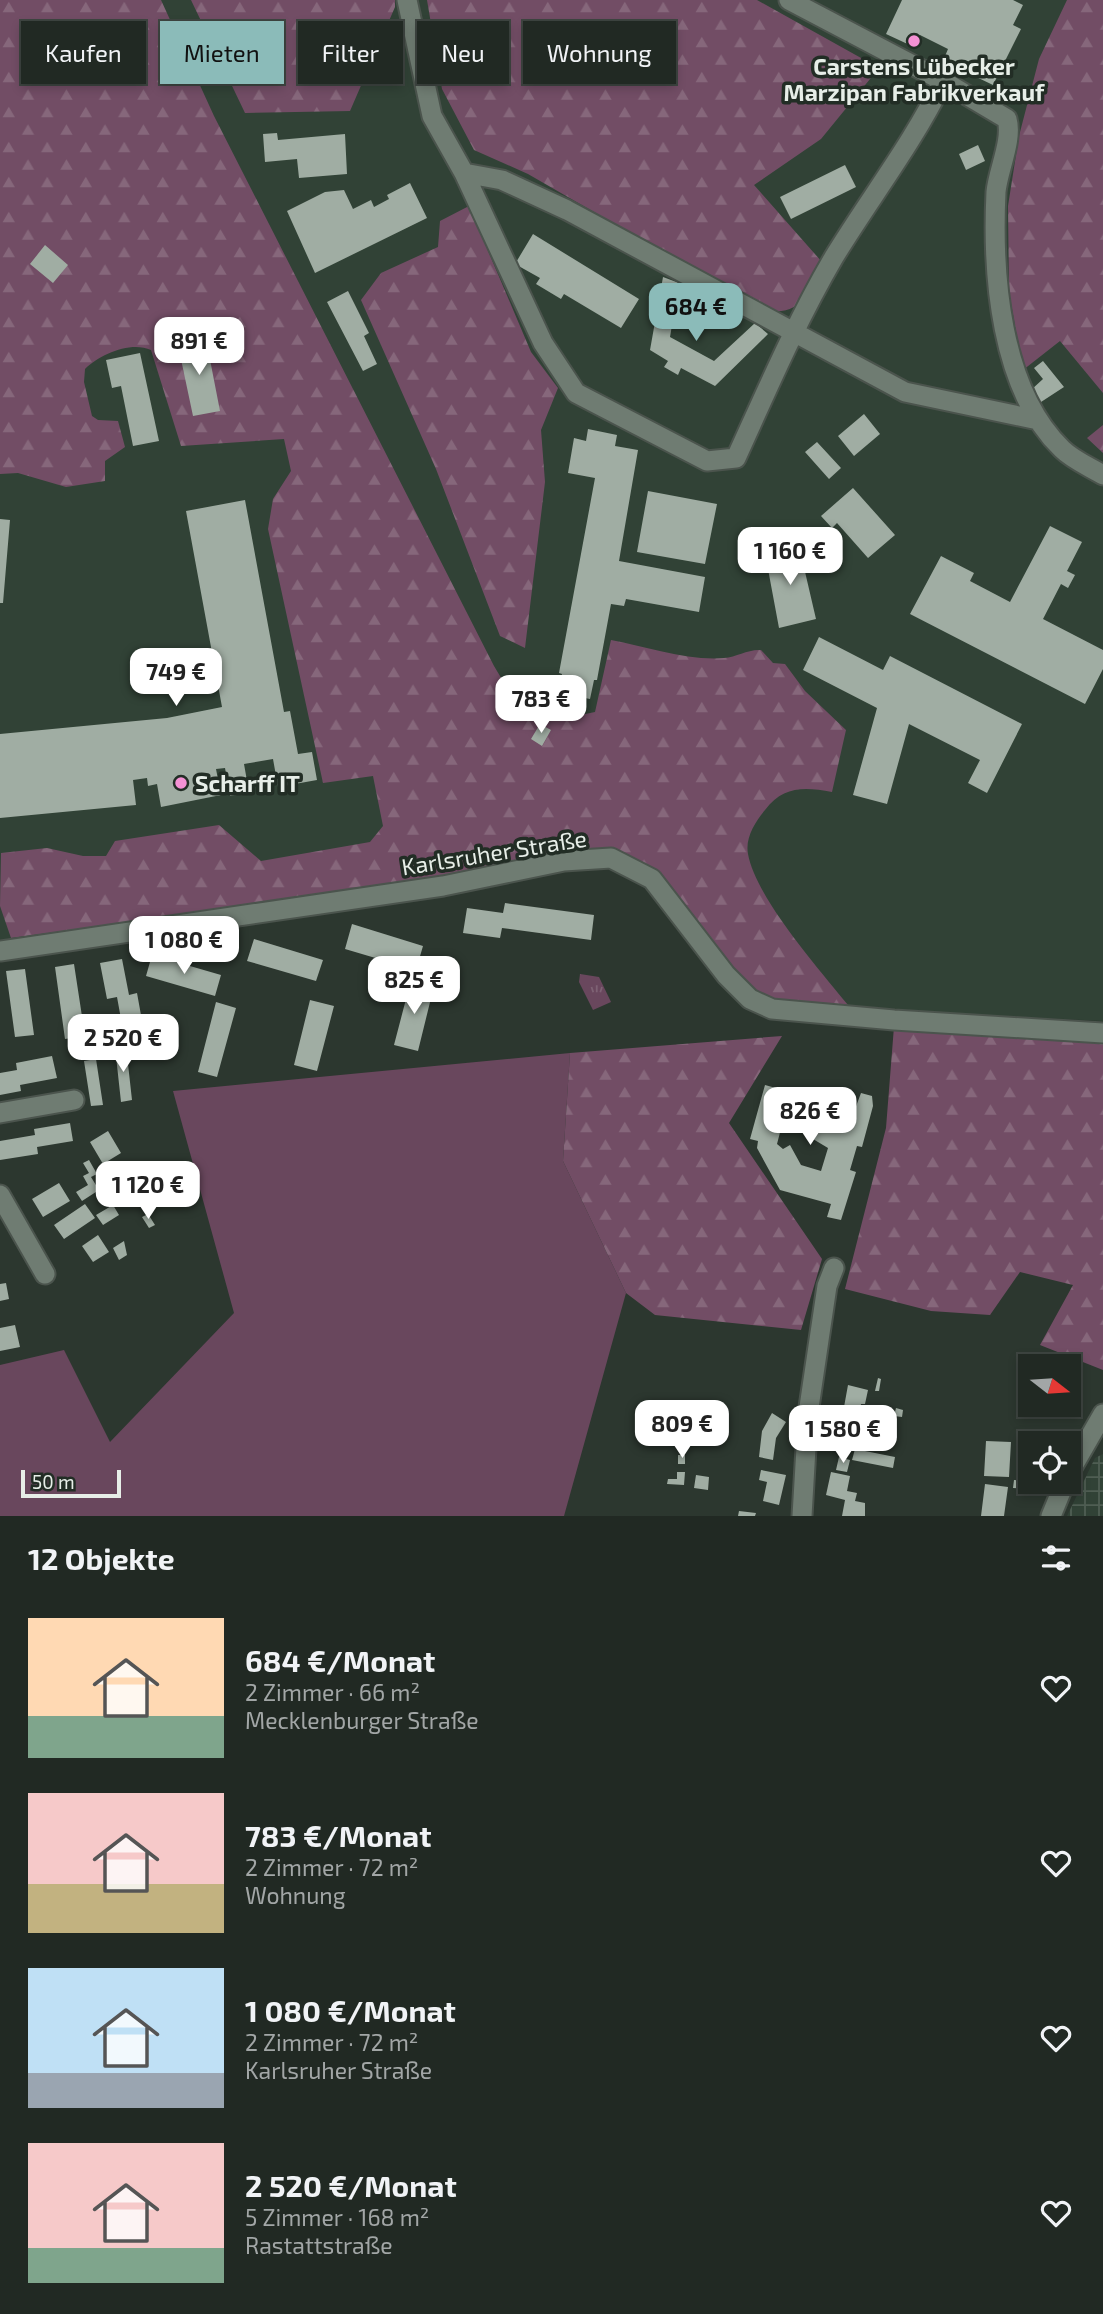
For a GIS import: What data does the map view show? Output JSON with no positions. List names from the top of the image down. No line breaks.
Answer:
{"streets":{"street":["Karlsruher Straße"]},"places":["Carstens Lübecker Marzipan Fabrikverkauf","Scharff IT"],"scale_bar":"50 m","north":"right","page":{"chip":["Kaufen","Mieten","Filter","Neu","Wohnung"],"price":["684 €","891 €","1 160 €","749 €","783 €","1 080 €","825 €","2 520 €","826 €","1 120 €","809 €","1 580 €"],"scale":"50 m","heading":"12 Objekte","list":[{"name":"684 €/Monat","note":"2 Zimmer · 66 m² · Mecklenburger Straße"},{"name":"783 €/Monat","note":"2 Zimmer · 72 m² · Wohnung"},{"name":"1 080 €/Monat","note":"2 Zimmer · 72 m² · Karlsruher Straße"},{"name":"2 520 €/Monat","note":"5 Zimmer · 168 m² · Rastattstraße"}]}}
